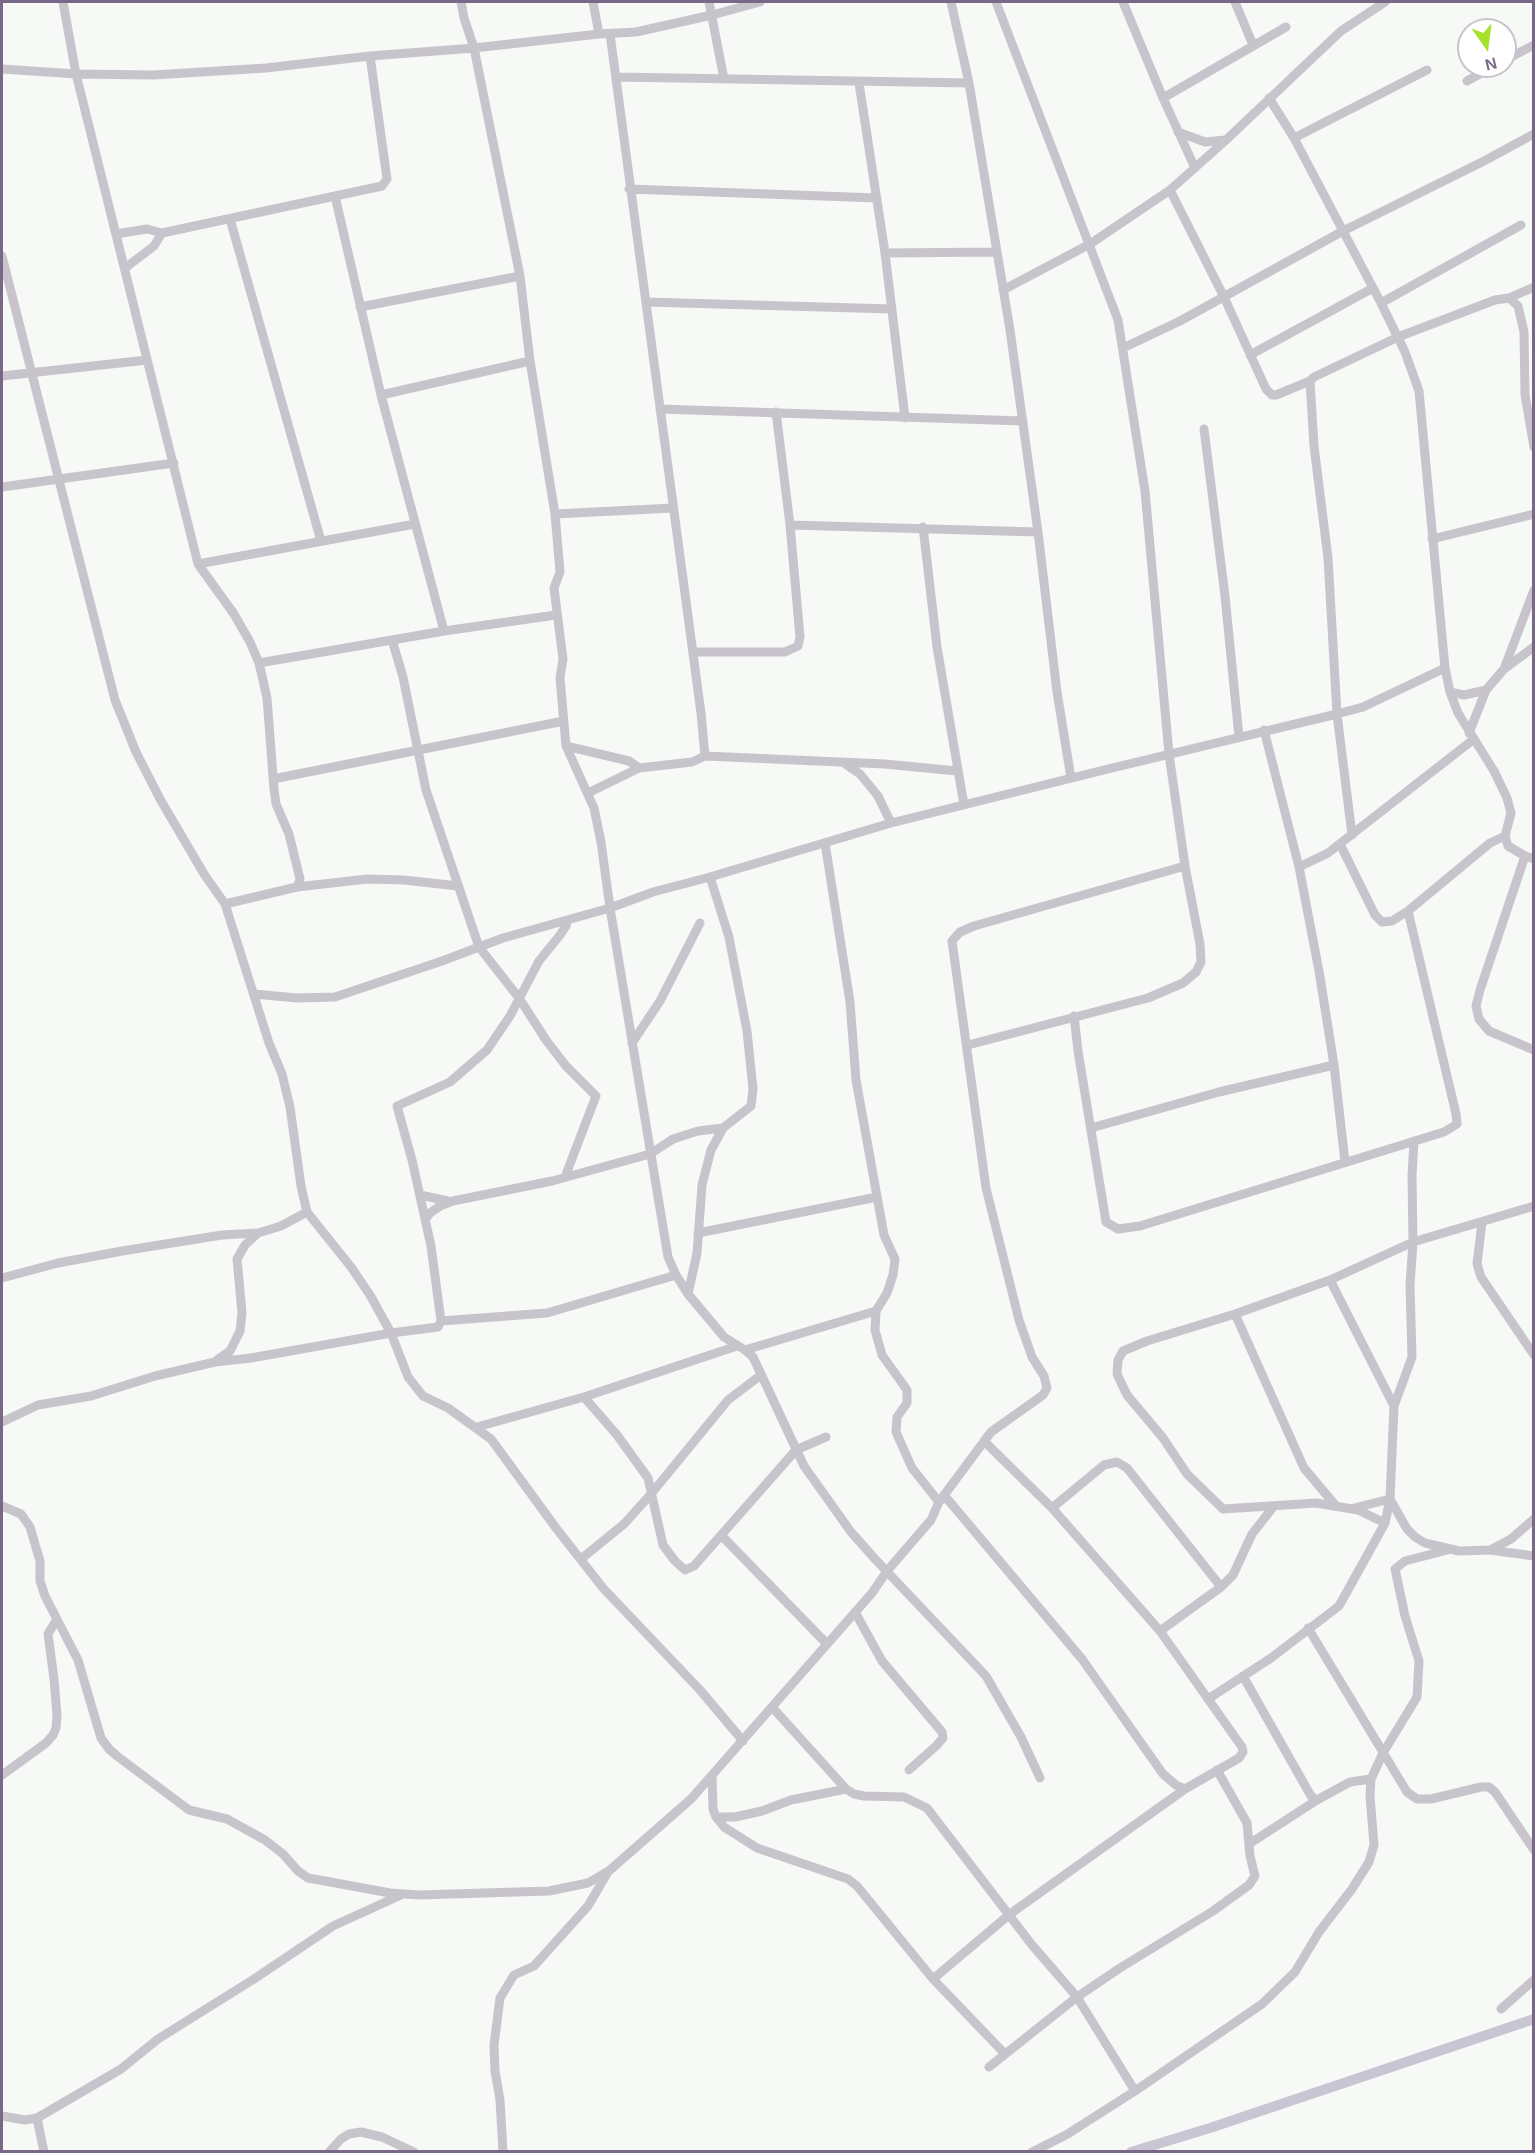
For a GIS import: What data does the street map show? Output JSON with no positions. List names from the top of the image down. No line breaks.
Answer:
{"north":"bottom"}
